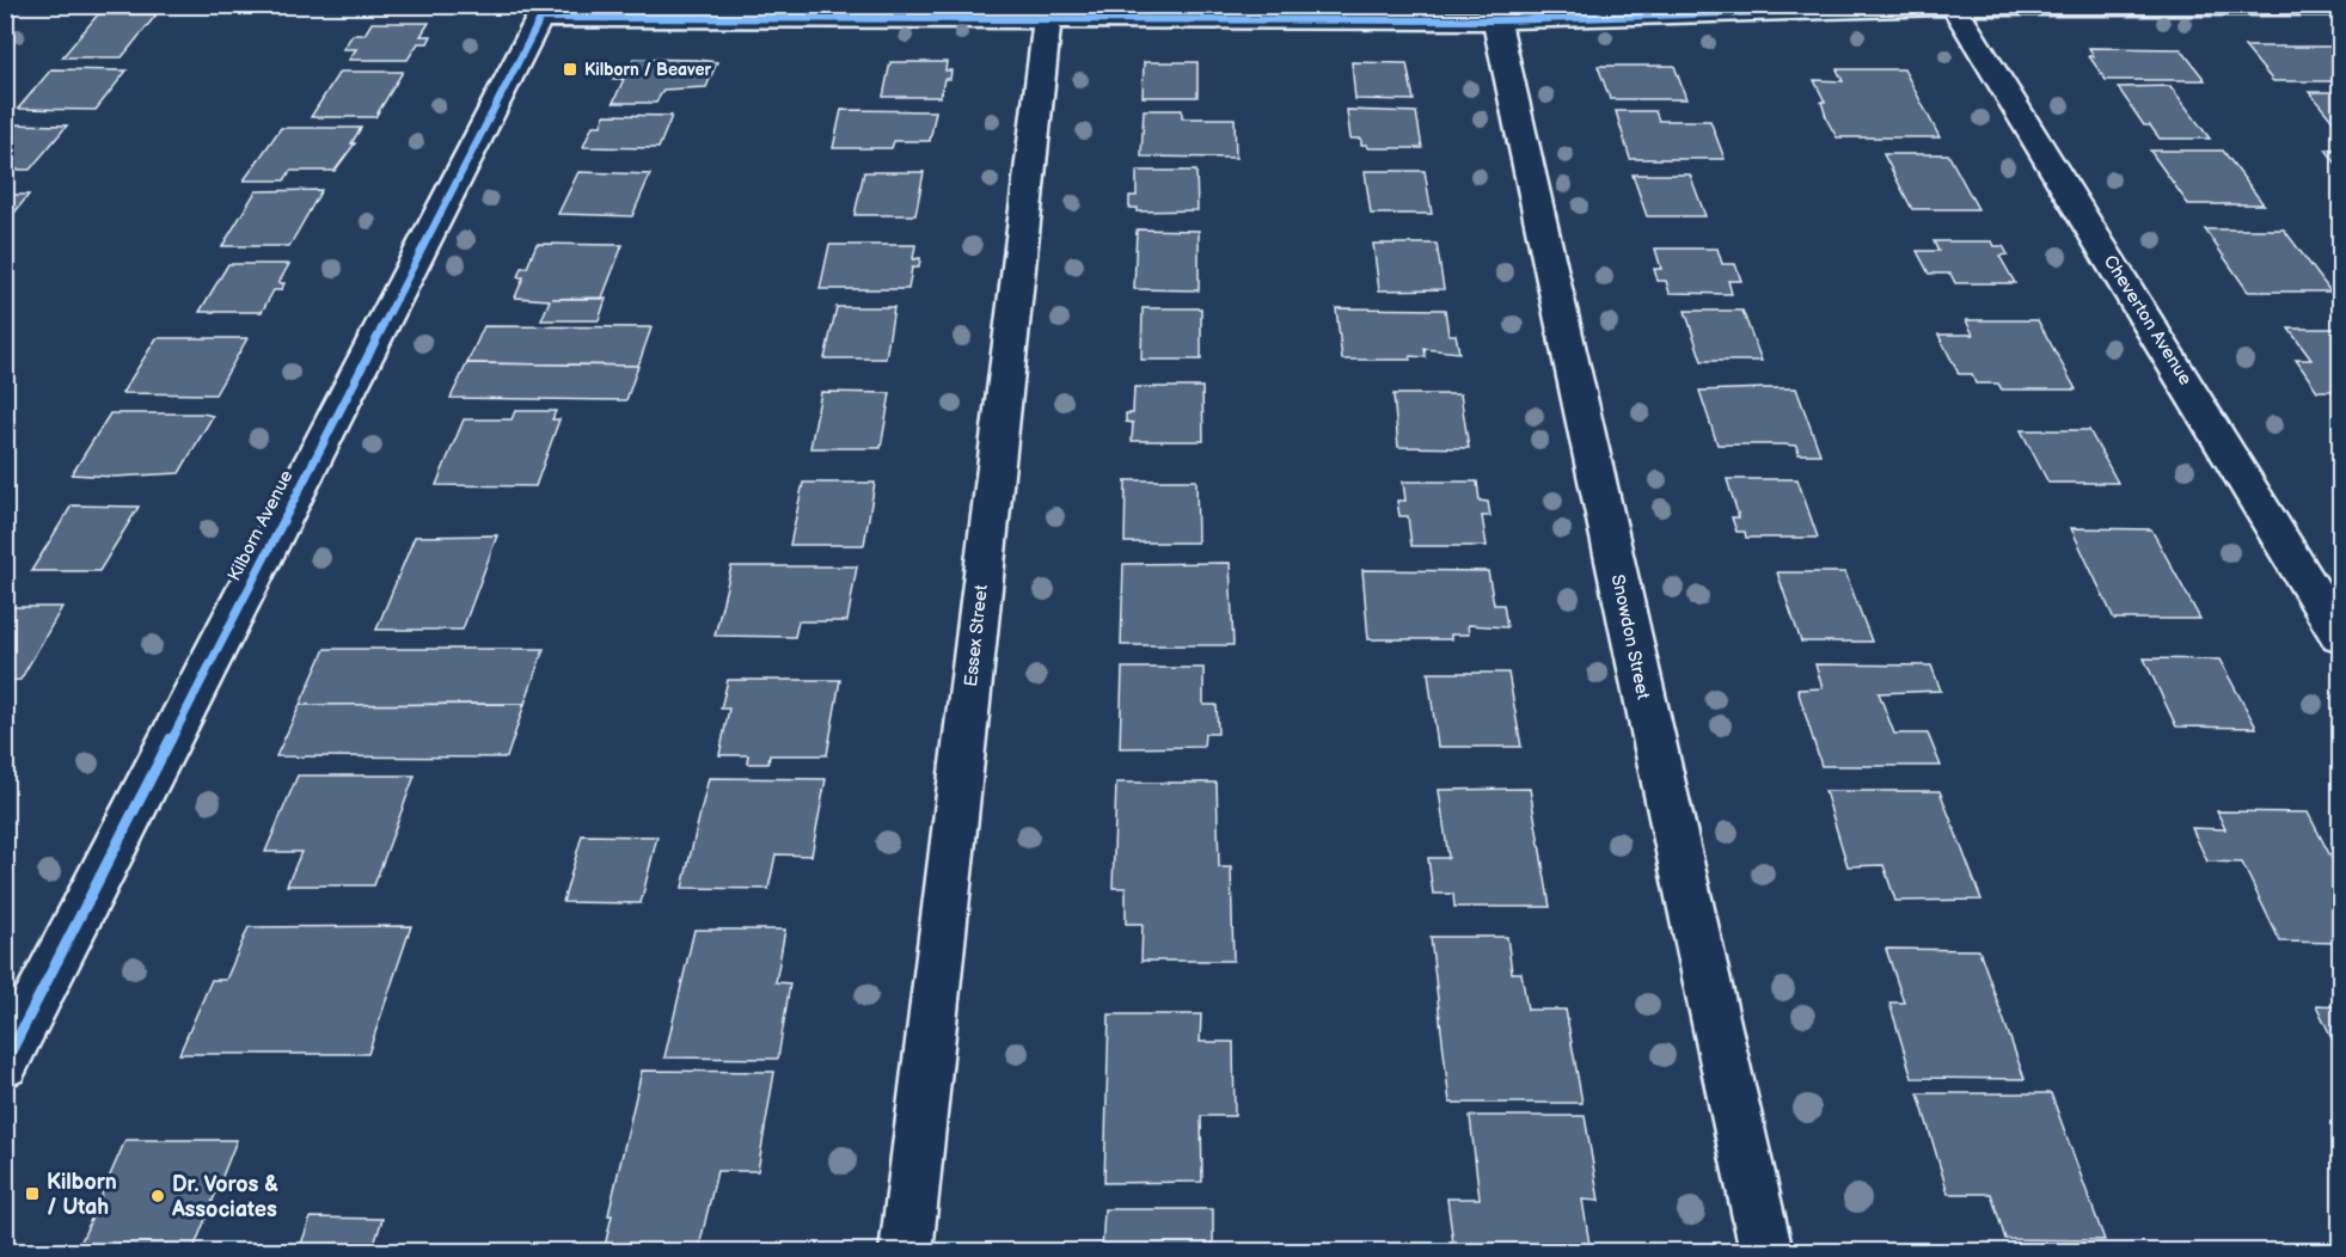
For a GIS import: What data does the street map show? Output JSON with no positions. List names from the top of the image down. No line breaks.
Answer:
{"streets":{"street":["Cheverton Avenue","Kilborn Avenue","Essex Street","Snowdon Street"]},"places":{"transit":["Kilborn / Beaver","Kilborn / Utah"],"other":["Dr. Voros & Associates"]}}
